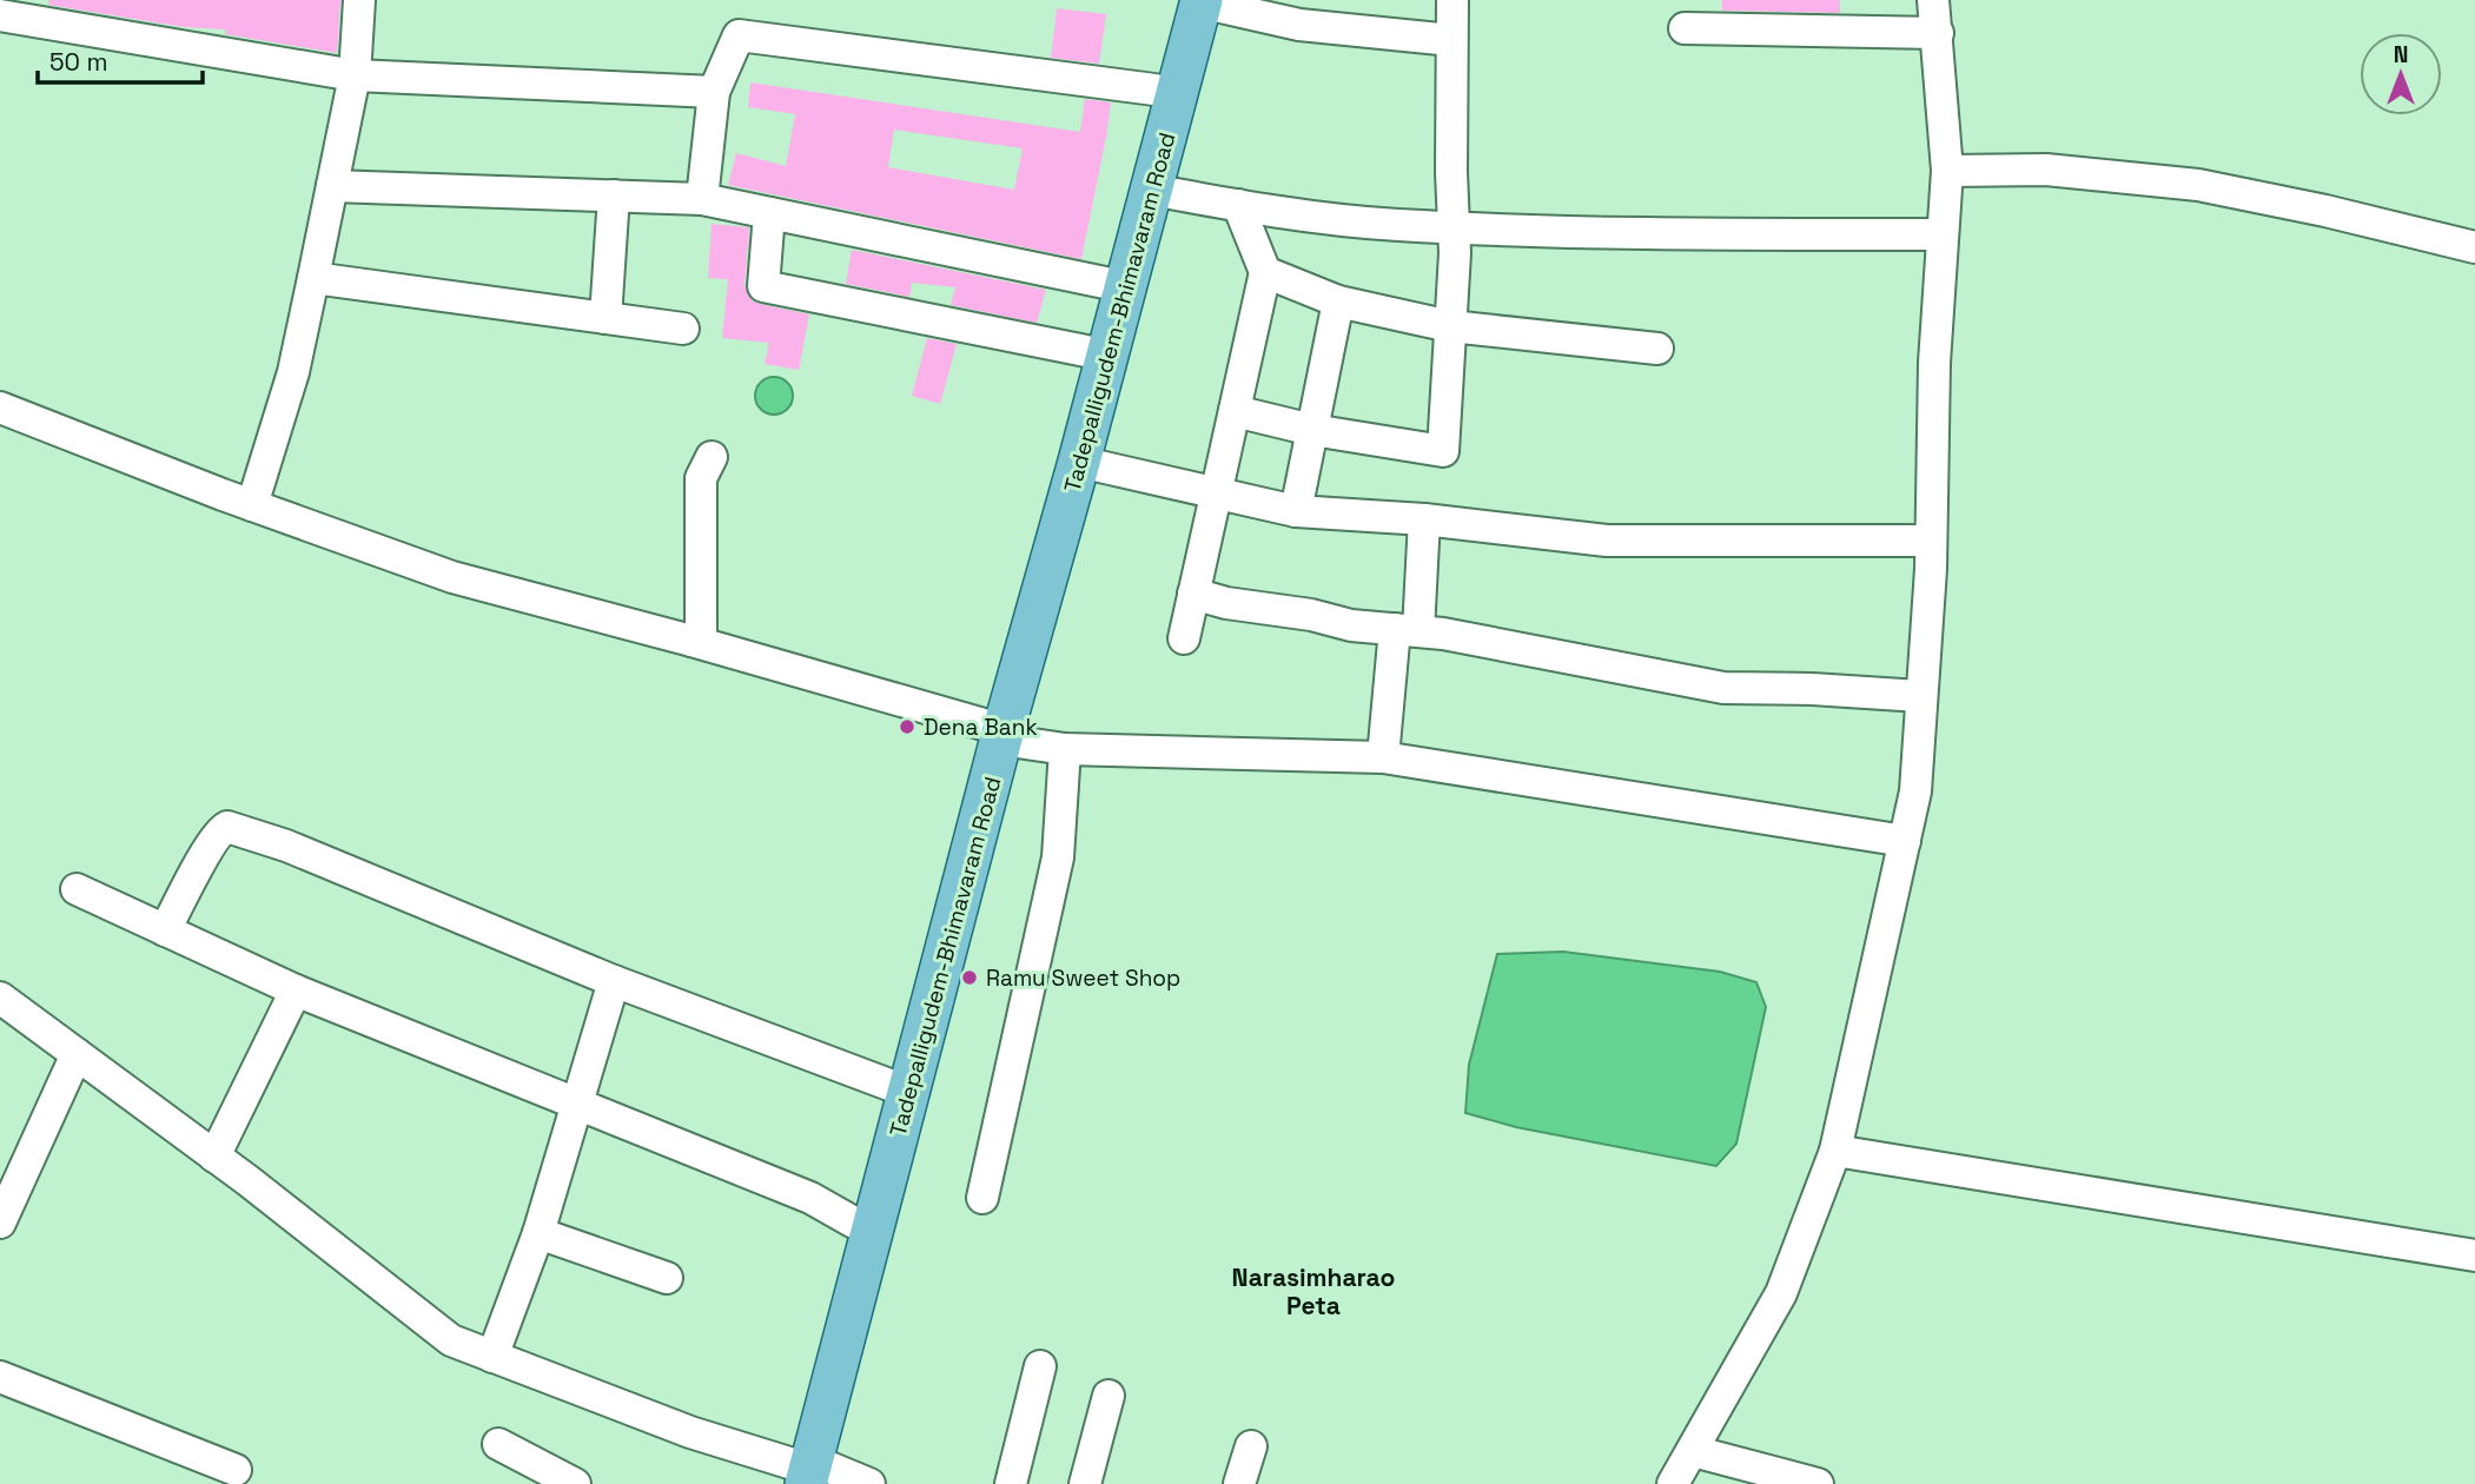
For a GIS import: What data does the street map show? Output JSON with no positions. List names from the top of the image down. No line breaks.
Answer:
{"streets":{"main road":["Tadepalligudem-Bhimavaram Road"]},"districts":["Narasimharao Peta"],"places":["Dena Bank","Ramu Sweet Shop"],"scale_bar":"50 m","north":"top"}
